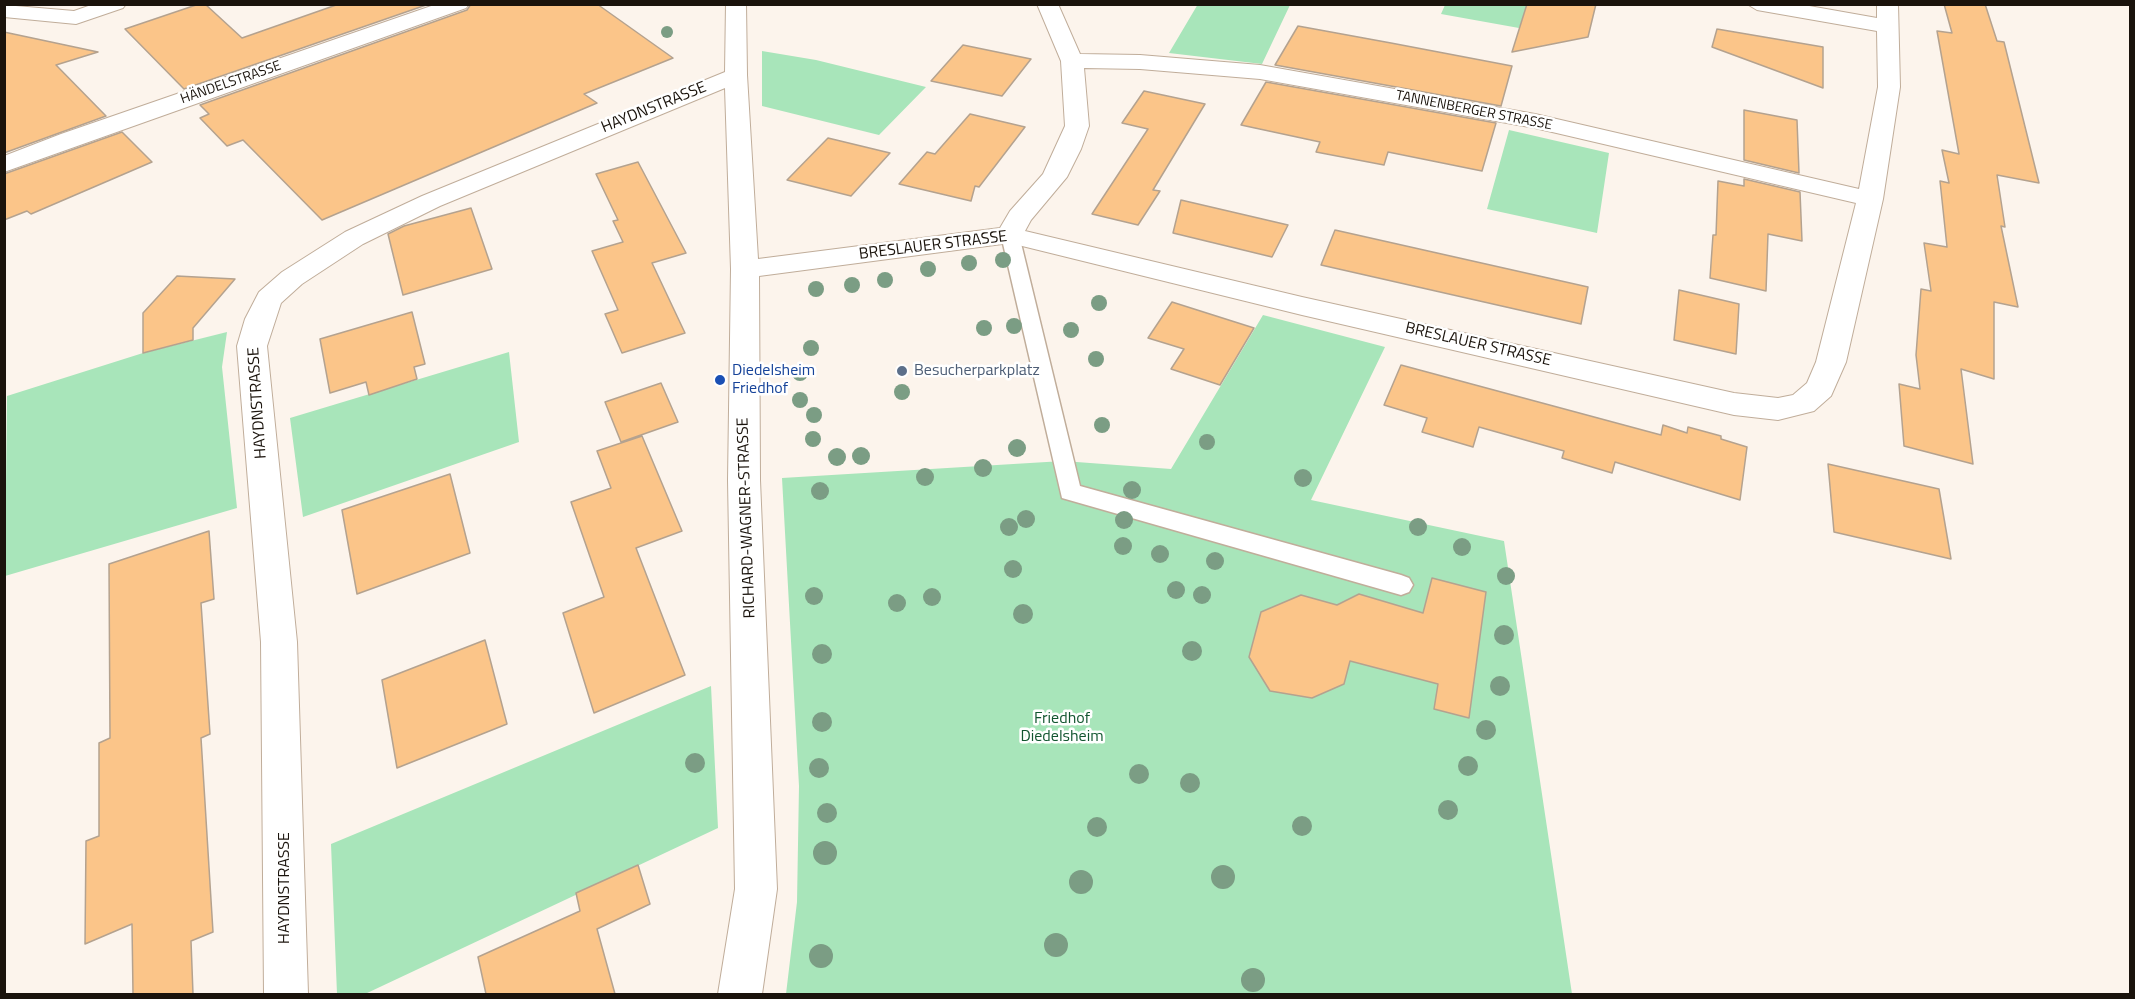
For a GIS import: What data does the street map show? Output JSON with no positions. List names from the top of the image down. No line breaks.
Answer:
{"streets":{"street":["HÄNDELSTRASSE","HAYDNSTRASSE","TANNENBERGER STRASSE","BRESLAUER STRASSE","RICHARD-WAGNER-STRASSE"]},"crossings":[["HAYDNSTRASSE","RICHARD-WAGNER-STRASSE"],["TANNENBERGER STRASSE","BRESLAUER STRASSE"],["BRESLAUER STRASSE","RICHARD-WAGNER-STRASSE"]],"parks":["Friedhof Diedelsheim"],"places":["Besucherparkplatz","Diedelsheim Friedhof"]}
